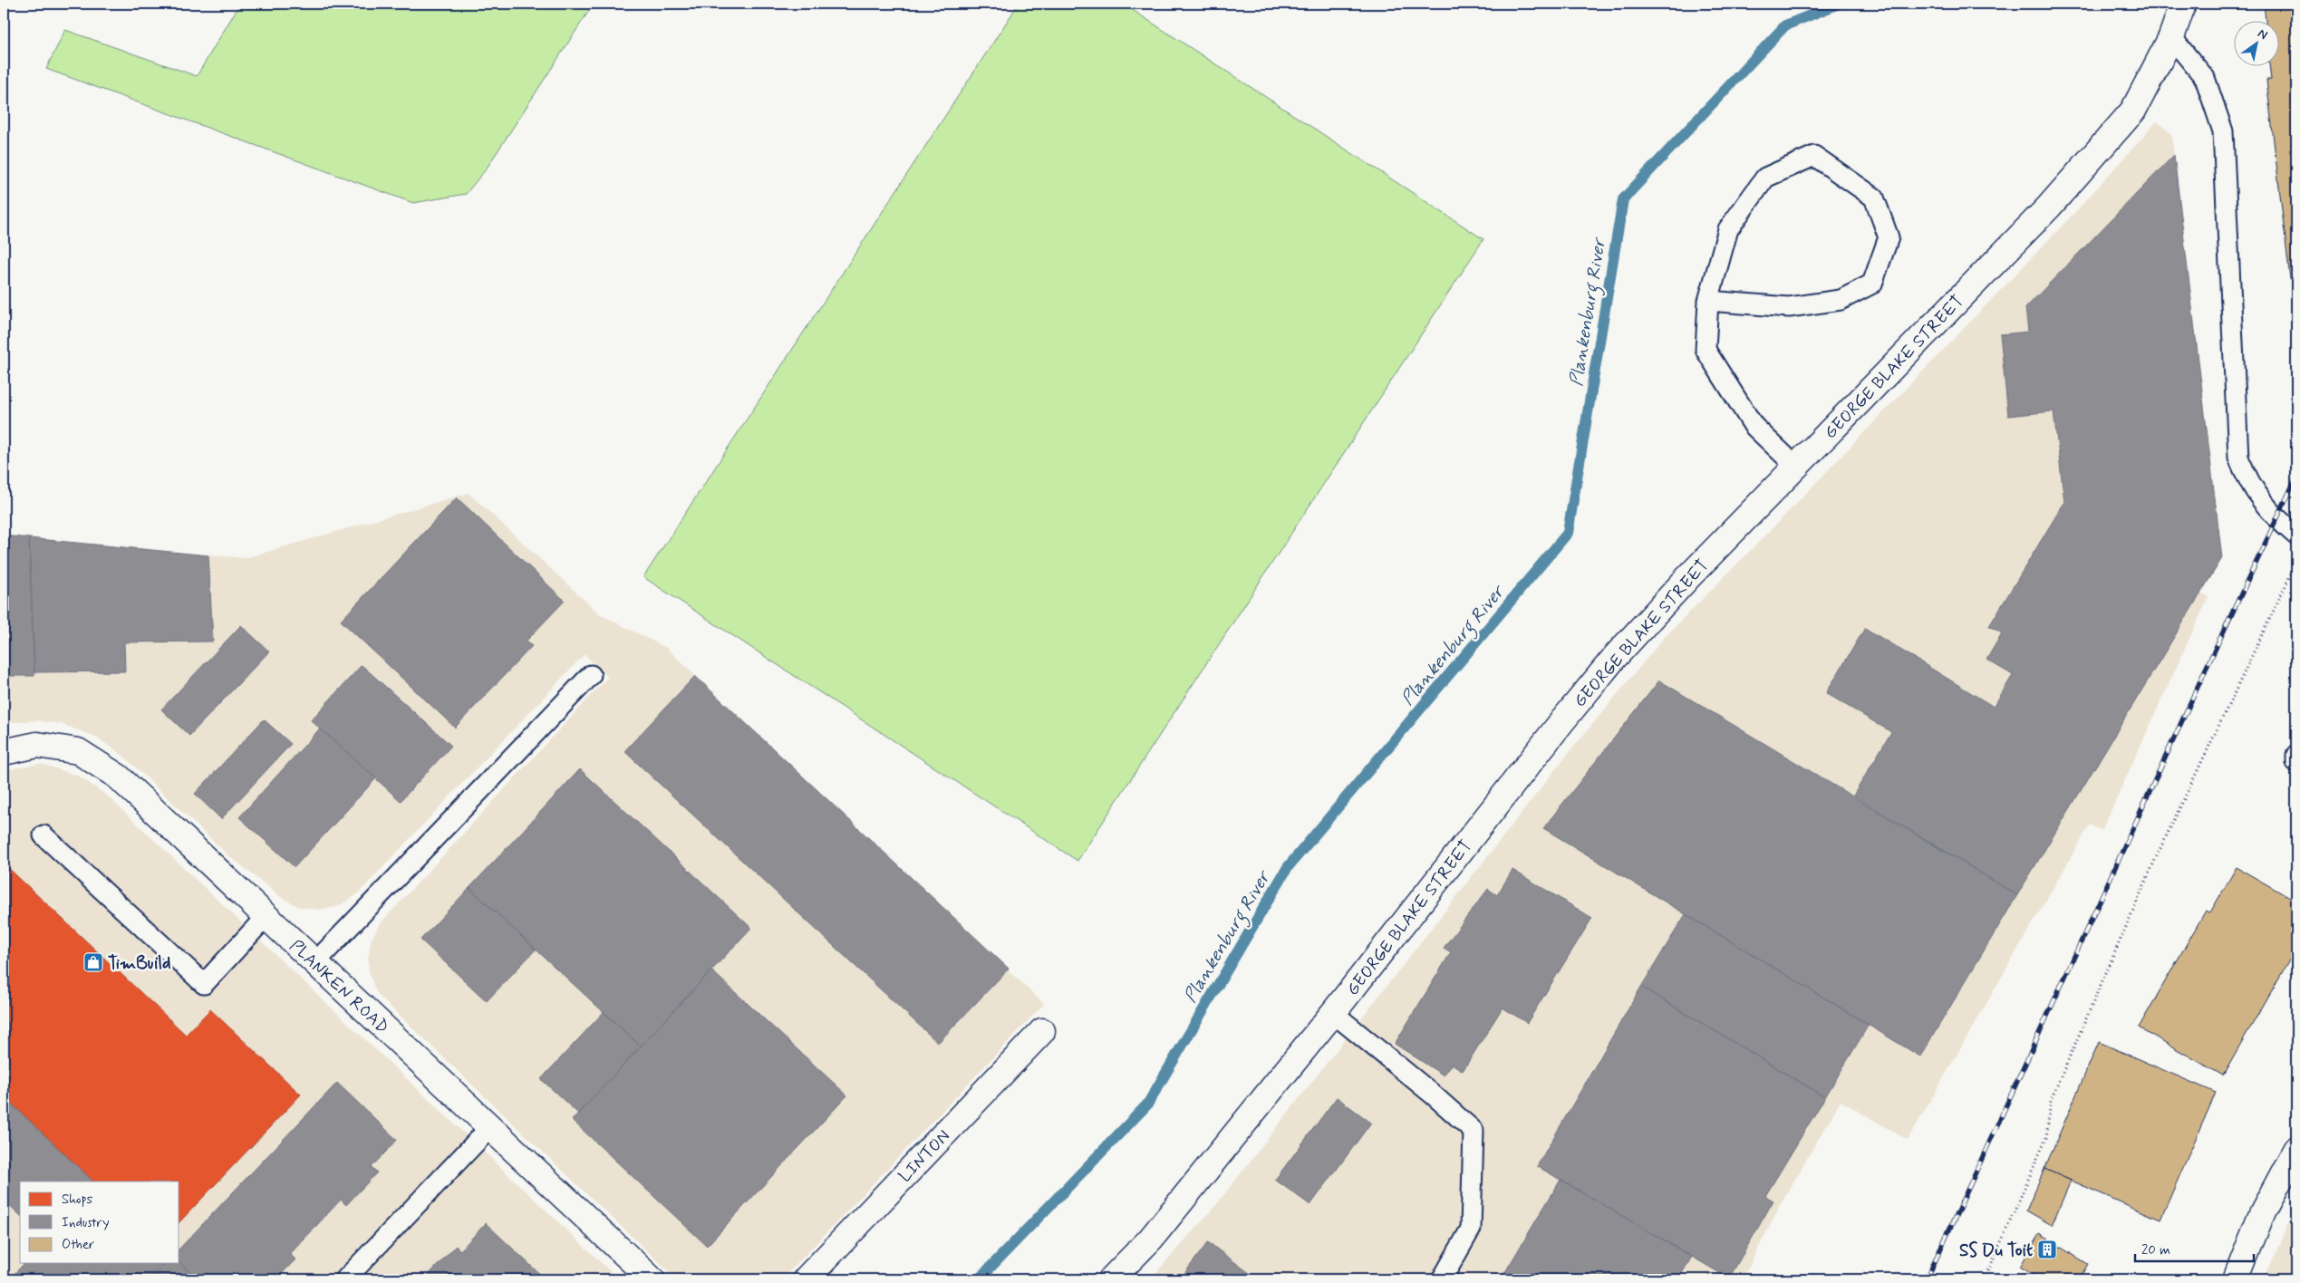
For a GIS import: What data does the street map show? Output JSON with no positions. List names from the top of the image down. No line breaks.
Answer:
{"streets":{"street":["GEORGE BLAKE STREET","PLANKEN ROAD","LINTON"]},"water":["Plankenburg River"],"places":{"shop":["TimBuild"],"building":["SS Du Toit"]},"legend":["Shops","Industry","Other"],"scale_bar":"20 m","north":"top right"}
